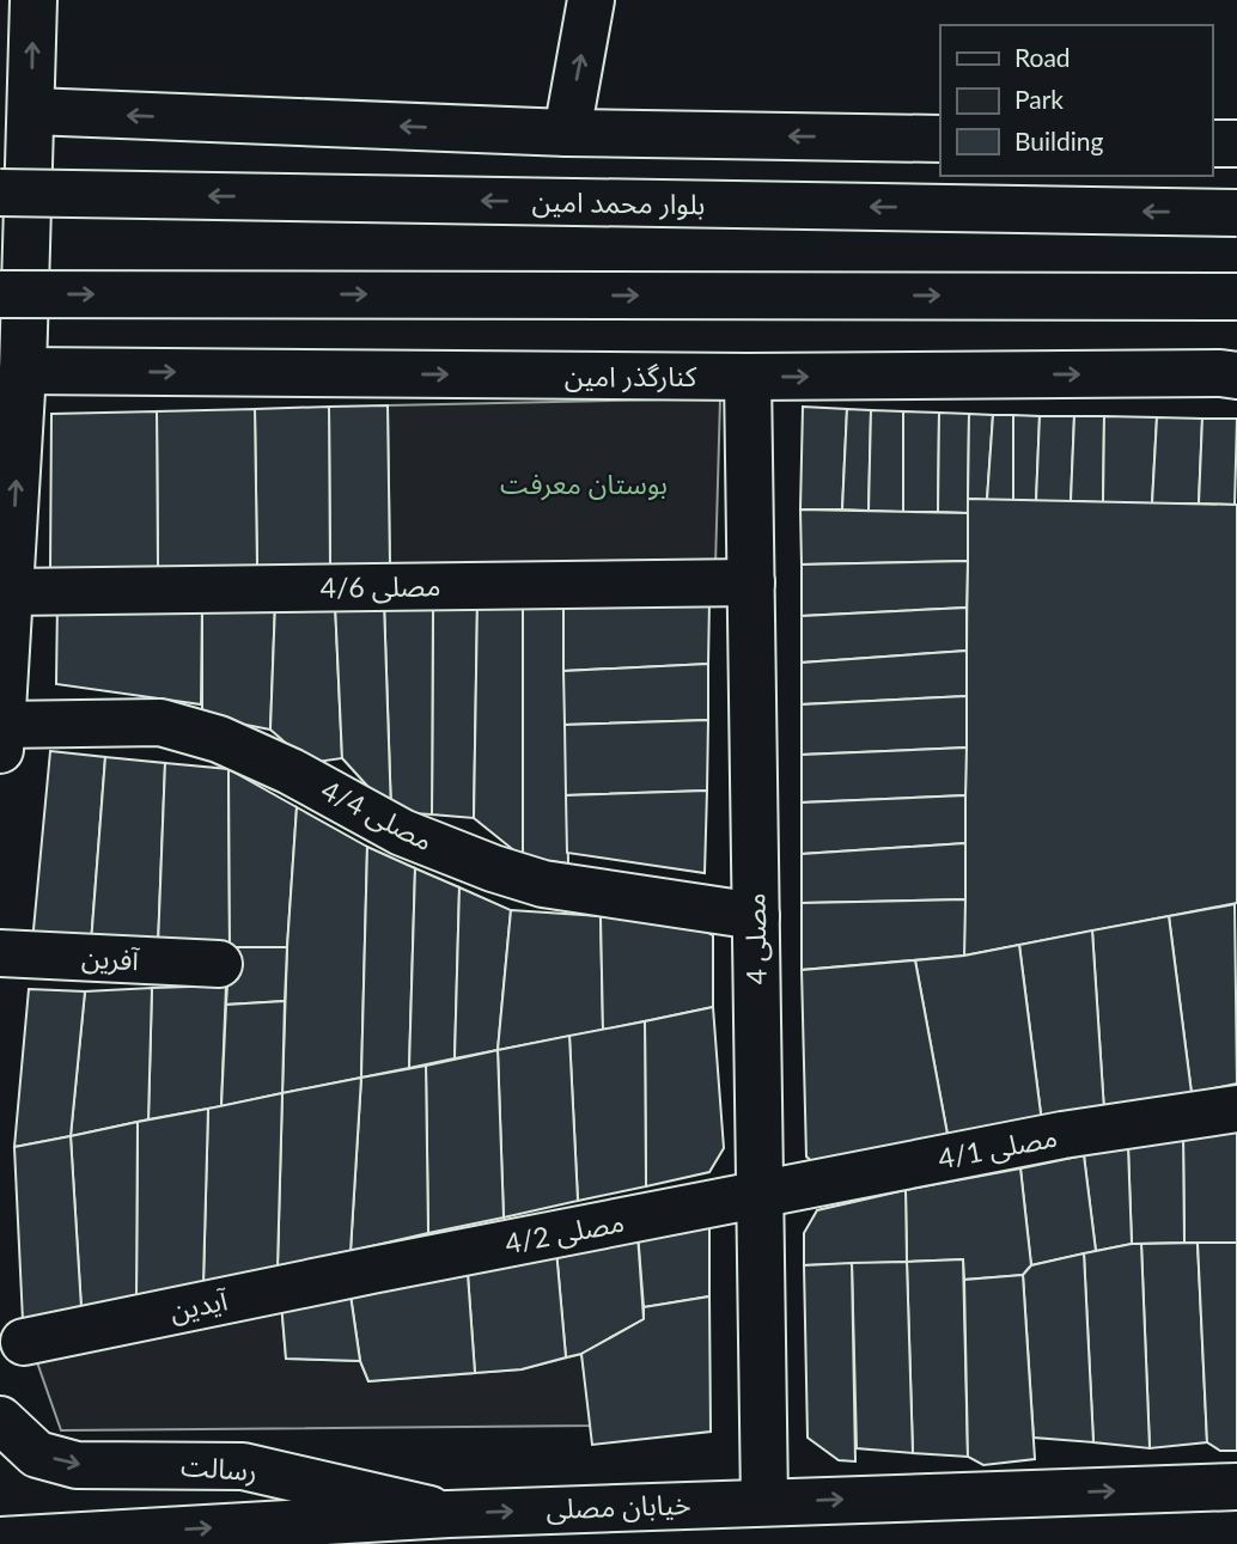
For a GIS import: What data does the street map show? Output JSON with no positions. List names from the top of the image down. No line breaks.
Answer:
{"streets":{"street":["بلوار محمد امین","کنارگذر امین","مصلی 4/6","مصلی 4/4","مصلی 4","آفرین","مصلی 4/1","مصلی 4/2","آیدین","رسالت","خیابان مصلی"]},"crossings":[["کنارگذر امین","مصلی 4"],["مصلی 4/6","مصلی 4"],["مصلی 4/4","مصلی 4"],["مصلی 4","مصلی 4/1"],["مصلی 4","مصلی 4/2"],["مصلی 4","خیابان مصلی"],["مصلی 4/1","مصلی 4/2"],["مصلی 4/2","آیدین"],["رسالت","خیابان مصلی"]],"one_way":["رسالت","خیابان مصلی"],"parks":["بوستان معرفت"],"legend":["Road","Park","Building"]}
